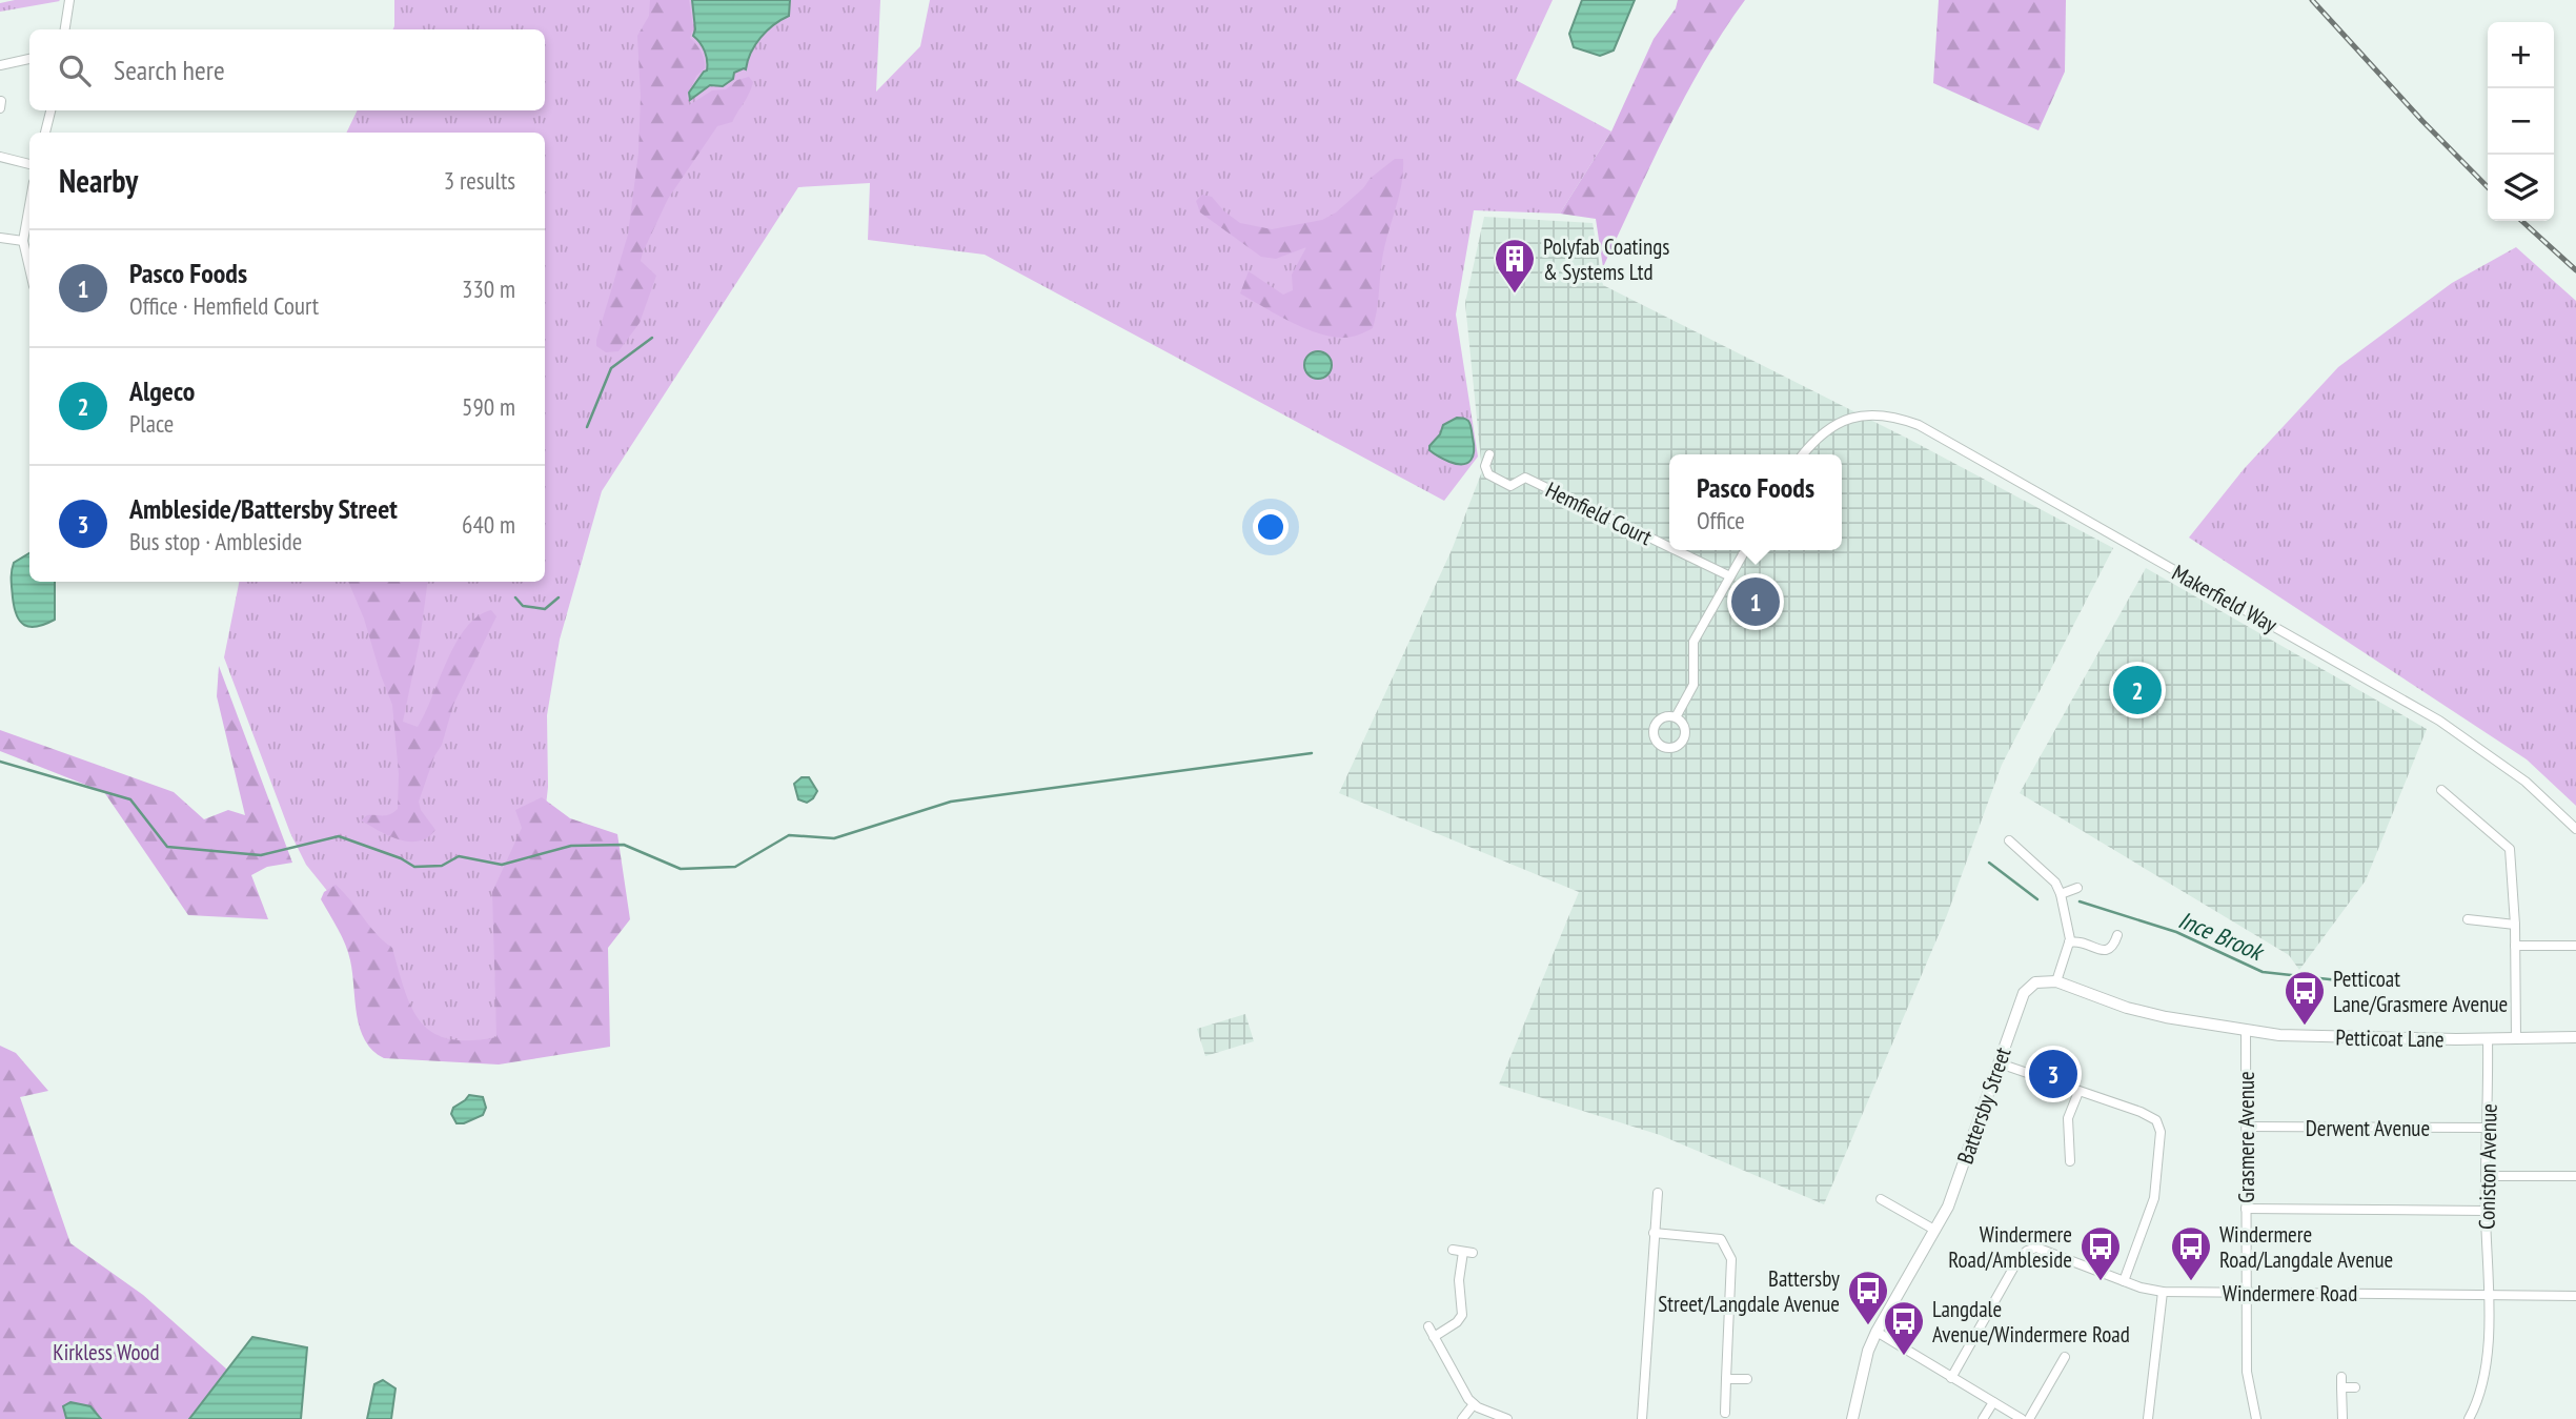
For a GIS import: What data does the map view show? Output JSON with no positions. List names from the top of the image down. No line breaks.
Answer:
{"streets":{"street":["Hemfield Court","Makerfield Way","Petticoat Lane","Battersby Street","Derwent Avenue","Grasmere Avenue","Coniston Avenue","Windermere Road"]},"crossings":[["Petticoat Lane","Battersby Street"],["Petticoat Lane","Grasmere Avenue"],["Petticoat Lane","Coniston Avenue"],["Derwent Avenue","Grasmere Avenue"],["Derwent Avenue","Coniston Avenue"],["Grasmere Avenue","Windermere Road"],["Coniston Avenue","Windermere Road"]],"water":["Ince Brook"],"parks":["Kirkless Wood"],"places":{"building":["Polyfab Coatings & Systems Ltd"],"bus stop":["Petticoat Lane/Grasmere Avenue","Windermere Road/Ambleside","Windermere Road/Langdale Avenue","Battersby Street/Langdale Avenue","Langdale Avenue/Windermere Road"]},"page":{"map_buttons":["+","−"],"search":"Search here","heading":["Nearby","3 results"],"list":[{"mark":"1","name":"Pasco Foods","note":"Office · Hemfield Court","value":"330 m"},{"mark":"2","name":"Algeco","note":"Place","value":"590 m"},{"mark":"3","name":"Ambleside/Battersby Street","note":"Bus stop · Ambleside","value":"640 m"}],"popup":["Pasco Foods","Office"],"pins":["1","2","3"]}}
